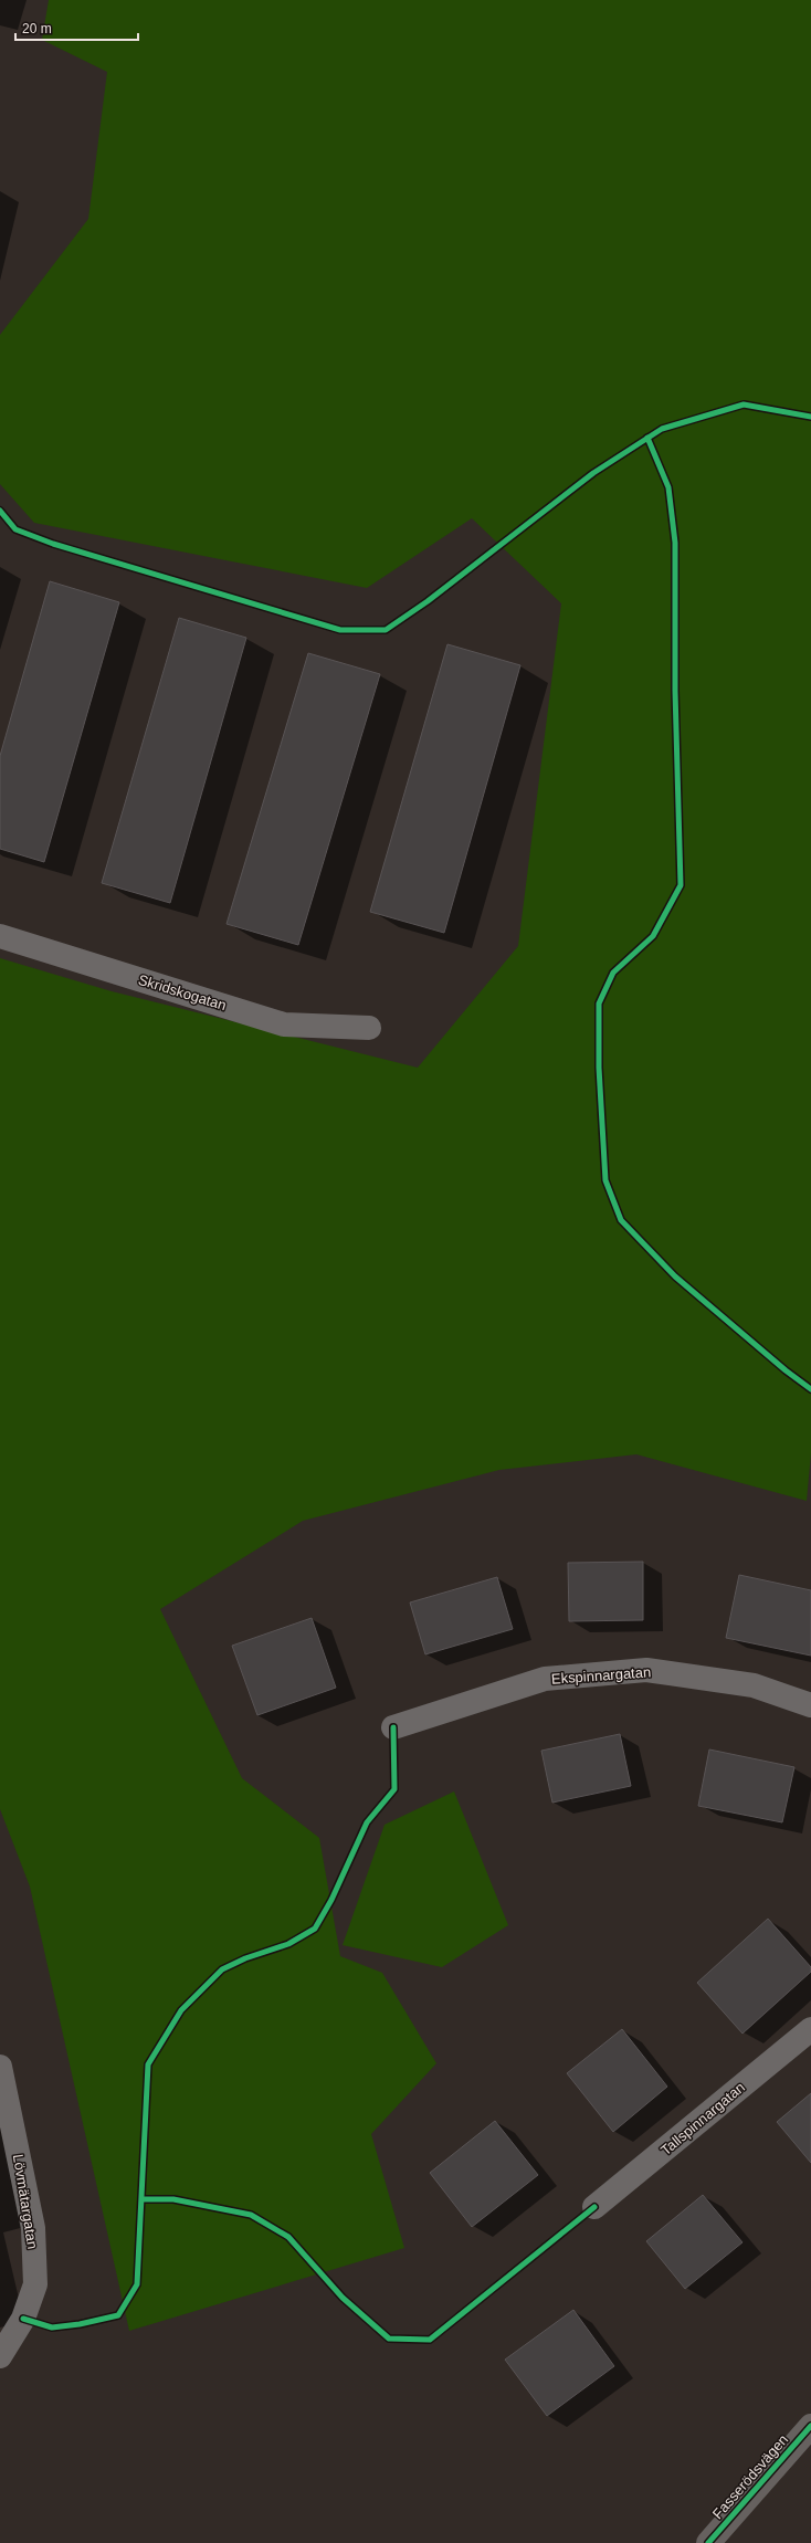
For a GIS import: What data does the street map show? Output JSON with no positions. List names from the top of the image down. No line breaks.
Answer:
{"streets":{"street":["Skridskogatan","Ekspinnargatan","Tallspinnargatan","Lövmätargatan","Fasserödsvägen"]},"scale_bar":"20 m"}
